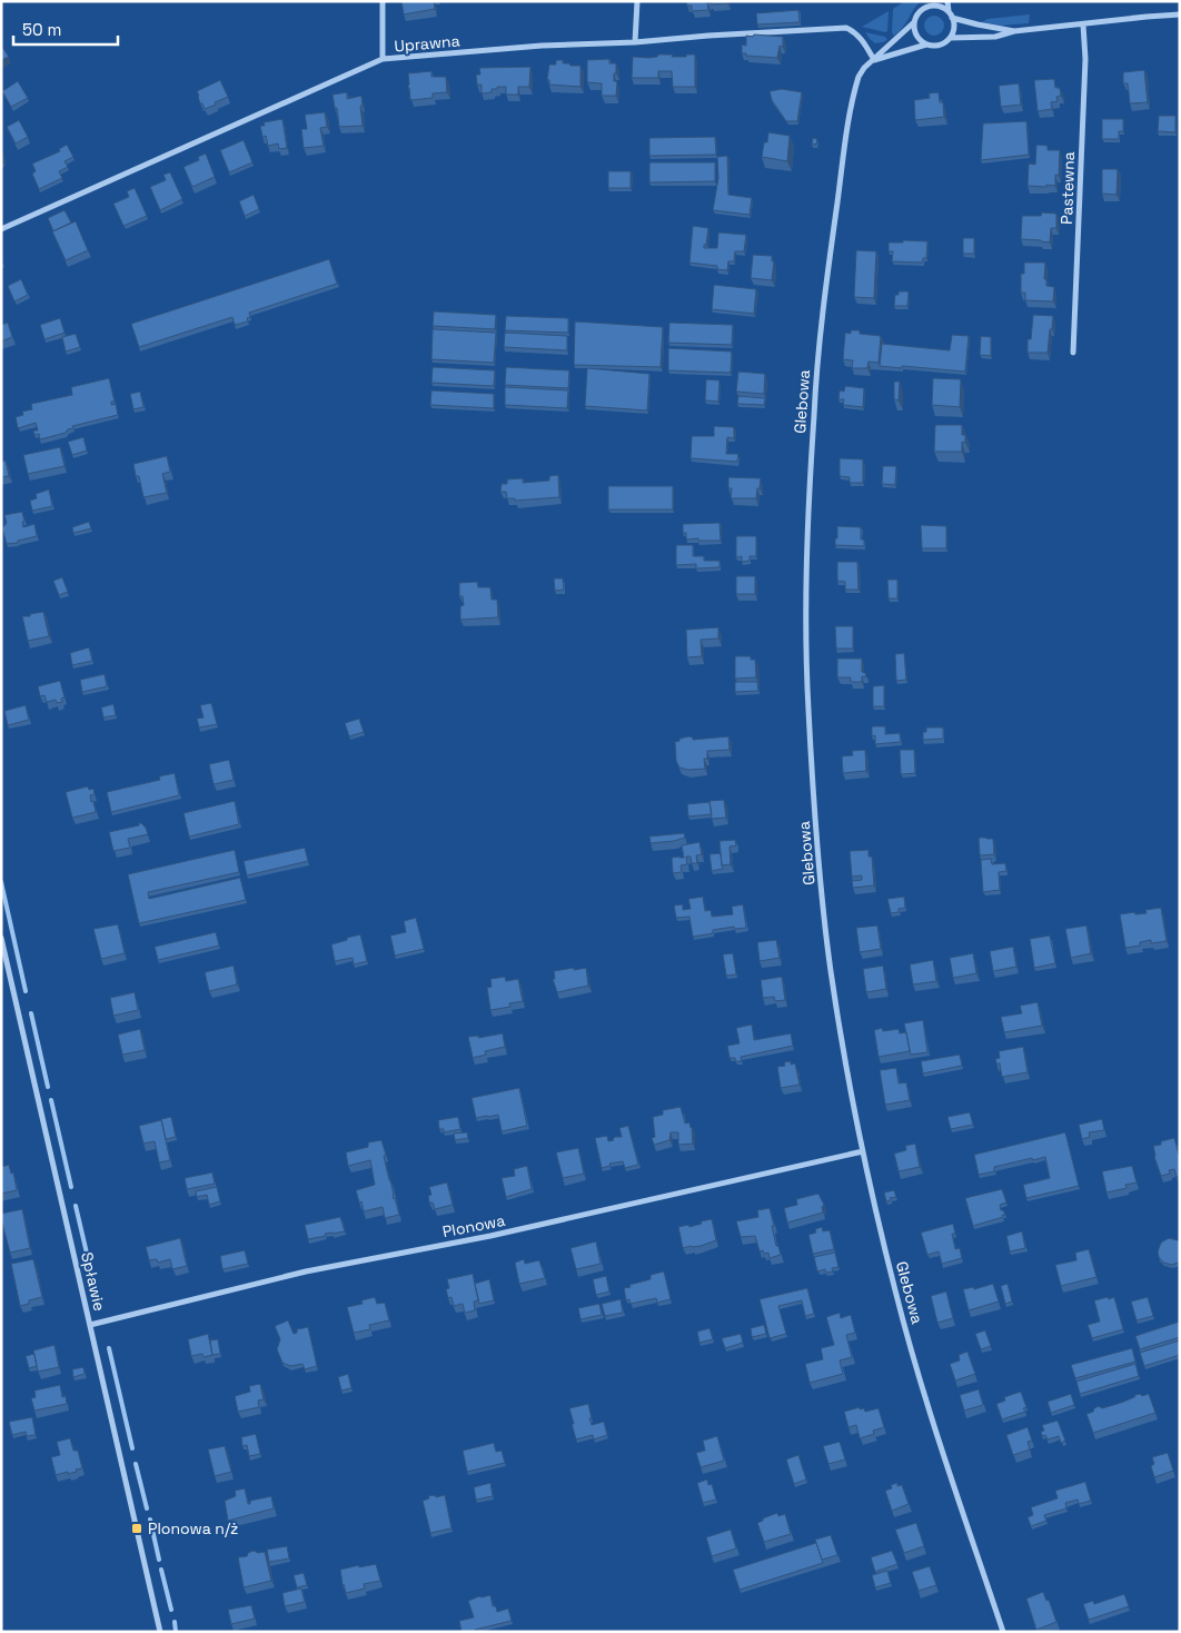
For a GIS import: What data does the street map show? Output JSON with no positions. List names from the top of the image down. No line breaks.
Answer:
{"streets":{"street":["Uprawna","Pastewna","Glebowa","Plonowa","Spławie"]},"crossings":[["Uprawna","Glebowa"],["Glebowa","Plonowa"],["Plonowa","Spławie"]],"places":{"transit":["Plonowa n/ż"]},"scale_bar":"50 m"}
